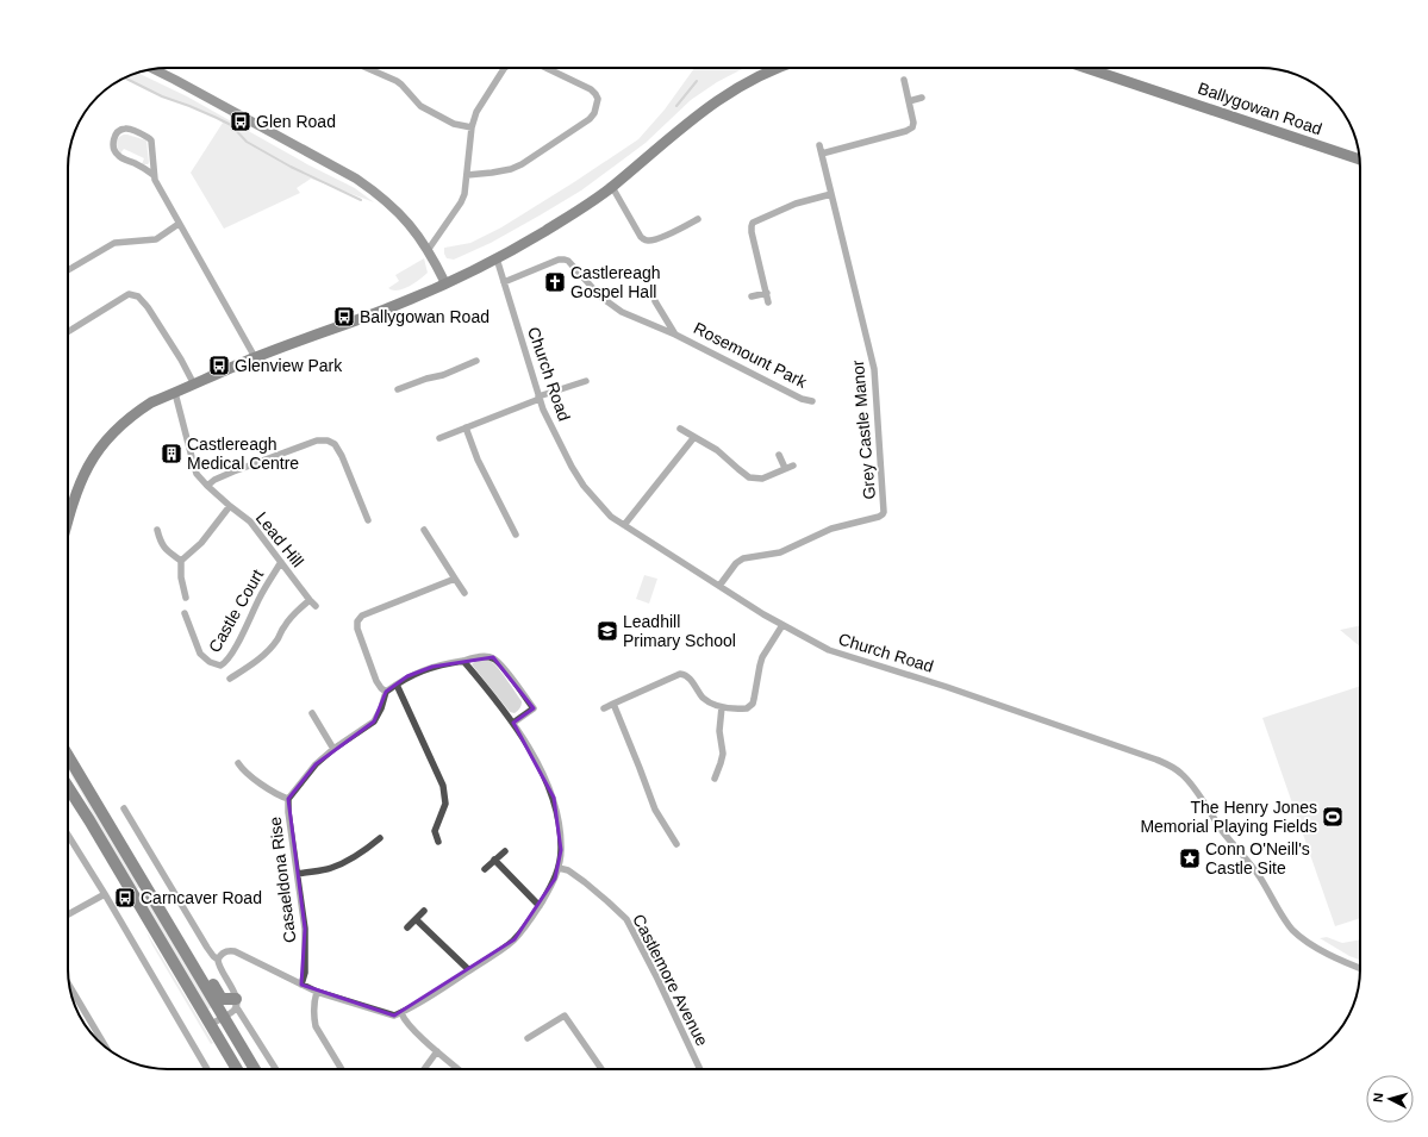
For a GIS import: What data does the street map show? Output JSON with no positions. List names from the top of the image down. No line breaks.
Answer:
{"streets":{"main road":["Ballygowan Road"],"street":["Rosemount Park","Church Road","Grey Castle Manor","Lead Hill","Castle Court","Casaeldona Rise","Castlemore Avenue"]},"crossings":[["Rosemount Park","Church Road"],["Church Road","Grey Castle Manor"],["Lead Hill","Castle Court"]],"places":{"bus stop":["Glen Road","Ballygowan Road","Glenview Park","Carncaver Road"],"church":["Castlereagh Gospel Hall"],"building":["Castlereagh Medical Centre"],"school or university":["Leadhill Primary School"],"sports":["The Henry Jones Memorial Playing Fields"],"place":["Conn O'Neill's Castle Site"]},"north":"left"}
